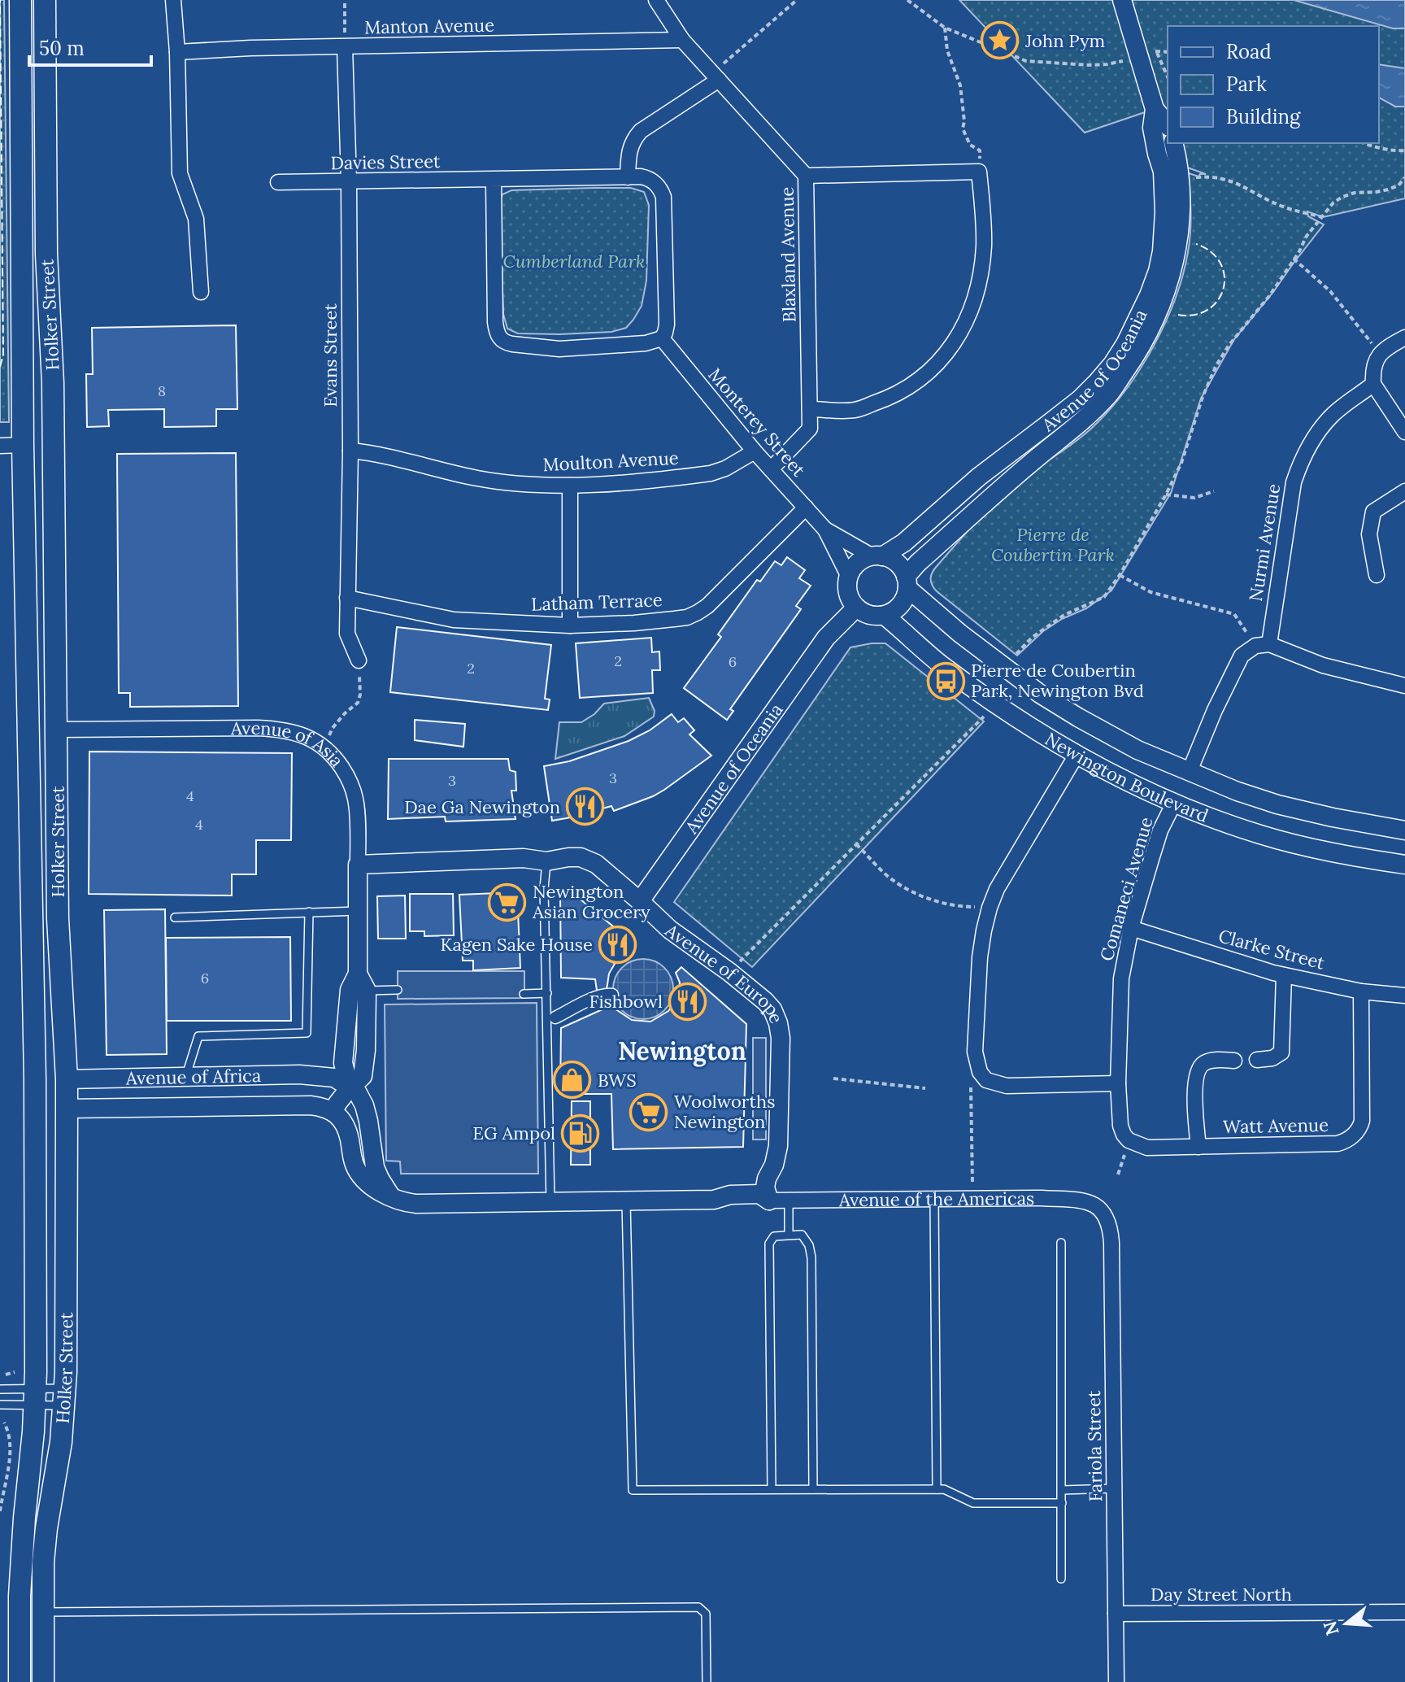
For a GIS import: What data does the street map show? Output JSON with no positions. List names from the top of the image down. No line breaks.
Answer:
{"streets":{"main road":["Holker Street","Avenue of Africa"],"street":["Manton Avenue","Davies Street","Blaxland Avenue","Evans Street","Avenue of Oceania","Monterey Street","Moulton Avenue","Nurmi Avenue","Latham Terrace","Avenue of Asia","Newington Boulevard","Comaneci Avenue","Clarke Street","Avenue of Europe","Watt Avenue","Avenue of the Americas","Fariola Street","Day Street North"]},"crossings":[["Manton Avenue","Blaxland Avenue"],["Manton Avenue","Evans Street"],["Davies Street","Evans Street"],["Davies Street","Monterey Street"],["Blaxland Avenue","Monterey Street"],["Holker Street","Avenue of Asia"],["Holker Street","Avenue of Africa"],["Evans Street","Moulton Avenue"],["Evans Street","Latham Terrace"],["Avenue of Oceania","Monterey Street"],["Avenue of Oceania","Newington Boulevard"],["Avenue of Oceania","Avenue of Europe"],["Monterey Street","Moulton Avenue"],["Monterey Street","Latham Terrace"],["Monterey Street","Newington Boulevard"],["Avenue of Asia","Avenue of Europe"],["Avenue of Asia","Avenue of Africa"],["Avenue of Asia","Avenue of the Americas"],["Newington Boulevard","Comaneci Avenue"],["Comaneci Avenue","Clarke Street"],["Comaneci Avenue","Watt Avenue"],["Clarke Street","Watt Avenue"],["Avenue of Europe","Avenue of the Americas"],["Avenue of Africa","Avenue of the Americas"],["Avenue of the Americas","Fariola Street"],["Fariola Street","Day Street North"]],"districts":["Newington"],"parks":["Cumberland Park","Pierre de Coubertin Park"],"places":{"place":["John Pym"],"bus stop":["Pierre de Coubertin Park, Newington Bvd"],"restaurant":["Dae Ga Newington","Kagen Sake House","Fishbowl"],"supermarket":["Newington Asian Grocery","Woolworths Newington"],"shop":["BWS"],"fuel station":["EG Ampol"]},"house_numbers":["8","2","6","2","3","3","4","4","6"],"legend":["Road","Park","Building"],"scale_bar":"50 m","north":"left"}
